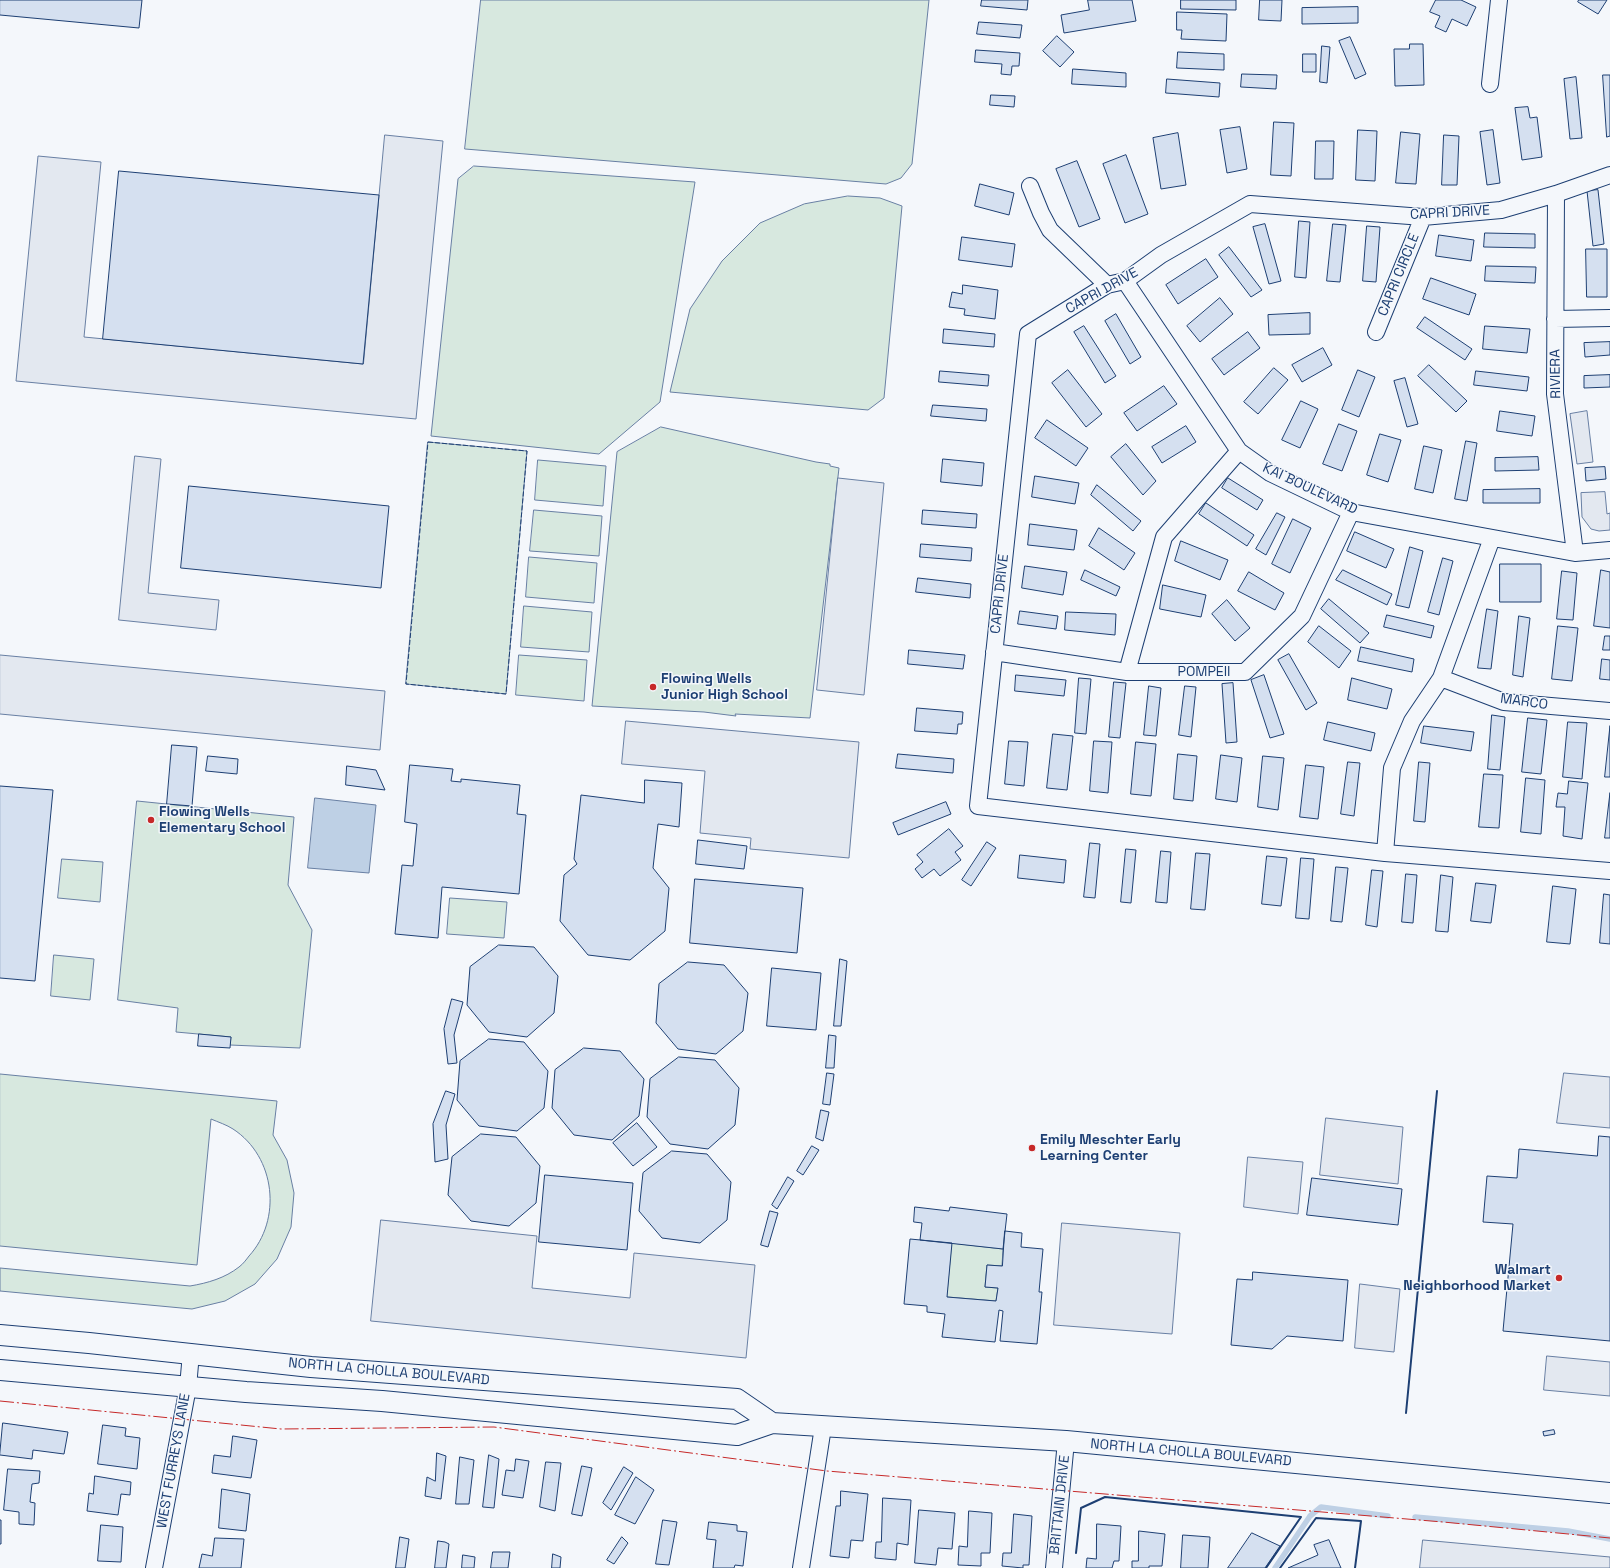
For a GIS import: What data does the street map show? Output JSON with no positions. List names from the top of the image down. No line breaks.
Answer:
{"streets":{"street":["CAPRI DRIVE","CAPRI CIRCLE","RIVIERA","KAI BOULEVARD","POMPEII","MARCO","NORTH LA CHOLLA BOULEVARD","WEST FURREYS LANE","BRITTAIN DRIVE"]},"crossings":[["CAPRI DRIVE","CAPRI CIRCLE"],["CAPRI DRIVE","RIVIERA"],["CAPRI DRIVE","KAI BOULEVARD"],["CAPRI DRIVE","POMPEII"],["RIVIERA","KAI BOULEVARD"],["KAI BOULEVARD","POMPEII"],["NORTH LA CHOLLA BOULEVARD","WEST FURREYS LANE"],["NORTH LA CHOLLA BOULEVARD","BRITTAIN DRIVE"]],"places":["Flowing Wells Junior High School","Flowing Wells Elementary School","Emily Meschter Early Learning Center","Walmart Neighborhood Market"]}
